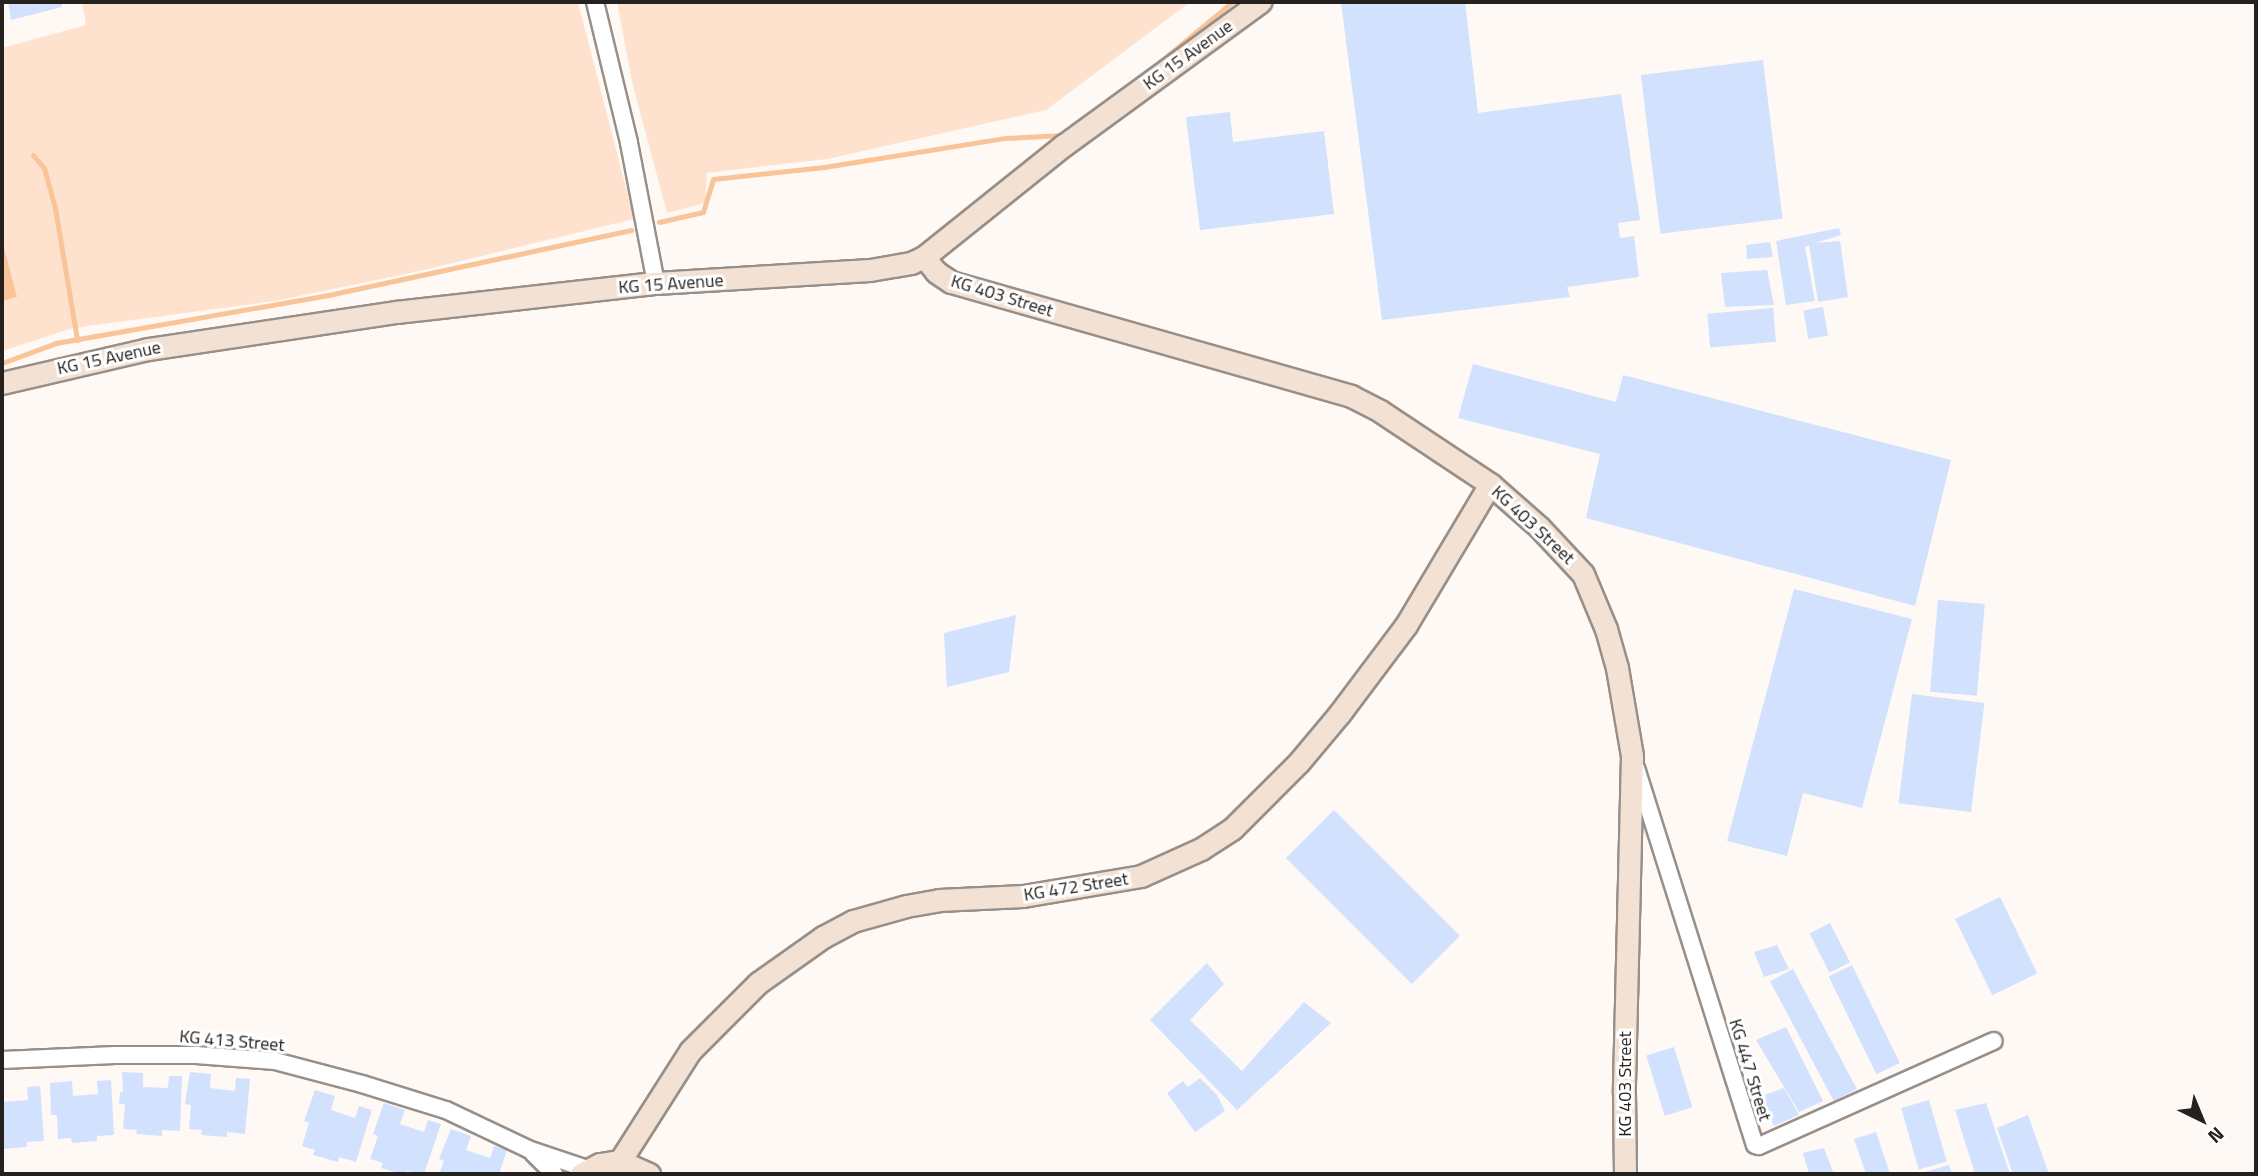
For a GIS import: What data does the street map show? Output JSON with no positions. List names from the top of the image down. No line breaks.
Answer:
{"streets":{"main road":["KG 15 Avenue","KG 403 Street","KG 472 Street"],"street":["KG 413 Street","KG 447 Street"]},"crossings":[["KG 15 Avenue","KG 403 Street"],["KG 403 Street","KG 472 Street"],["KG 403 Street","KG 447 Street"]],"north":"bottom right"}
